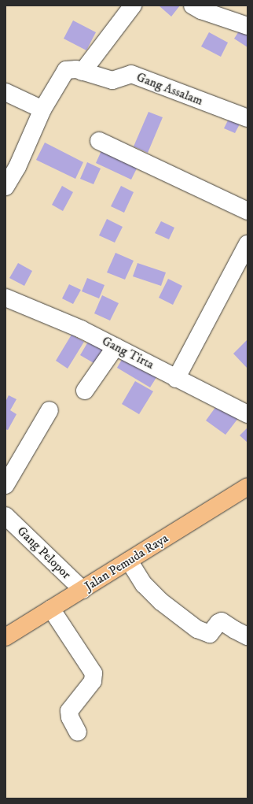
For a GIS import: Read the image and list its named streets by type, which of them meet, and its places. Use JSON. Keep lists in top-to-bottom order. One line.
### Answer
{"streets":{"main road":["Jalan Pemuda Raya"],"street":["Gang Assalam","Gang Tirta","Gang Pelopor"]},"crossings":[["Gang Pelopor","Jalan Pemuda Raya"]]}
